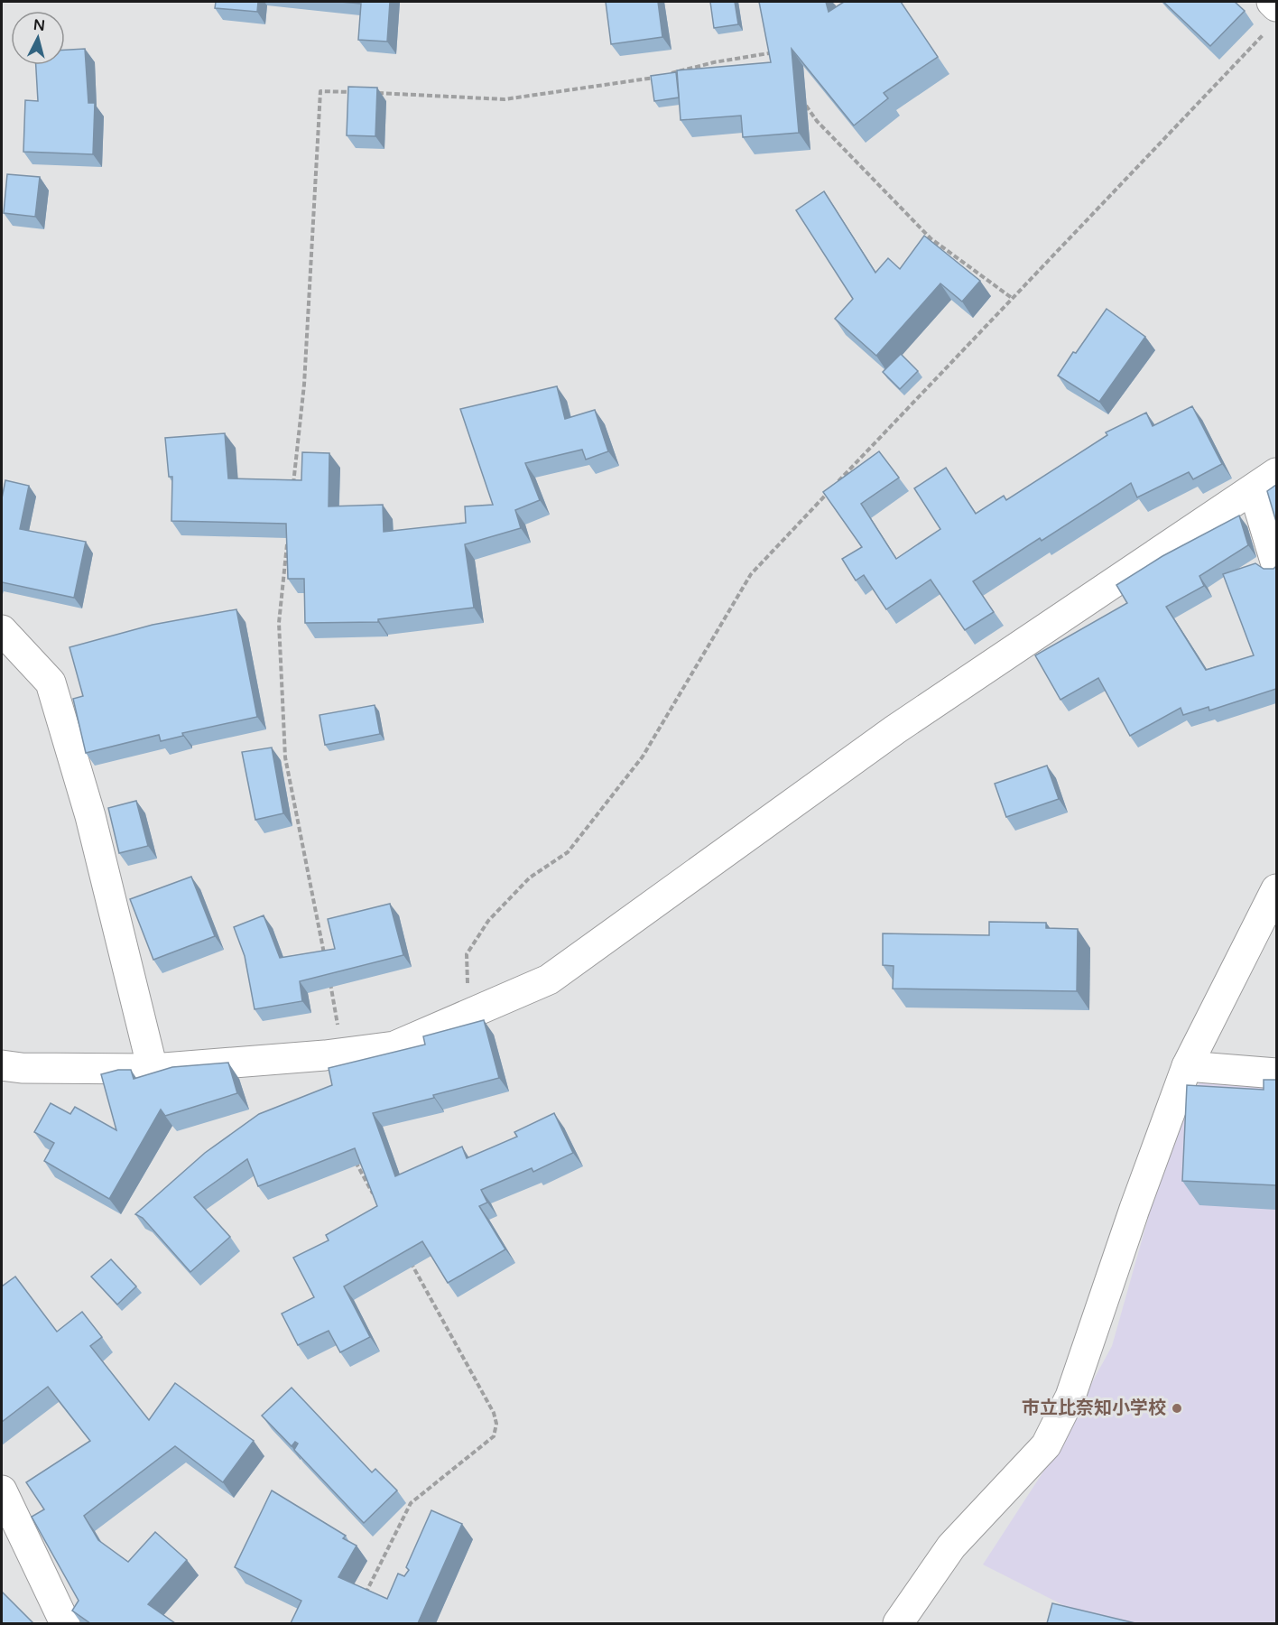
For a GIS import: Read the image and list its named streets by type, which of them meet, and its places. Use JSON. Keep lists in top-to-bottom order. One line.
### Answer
{"places":["市立比奈知小学校"],"north":"top"}
